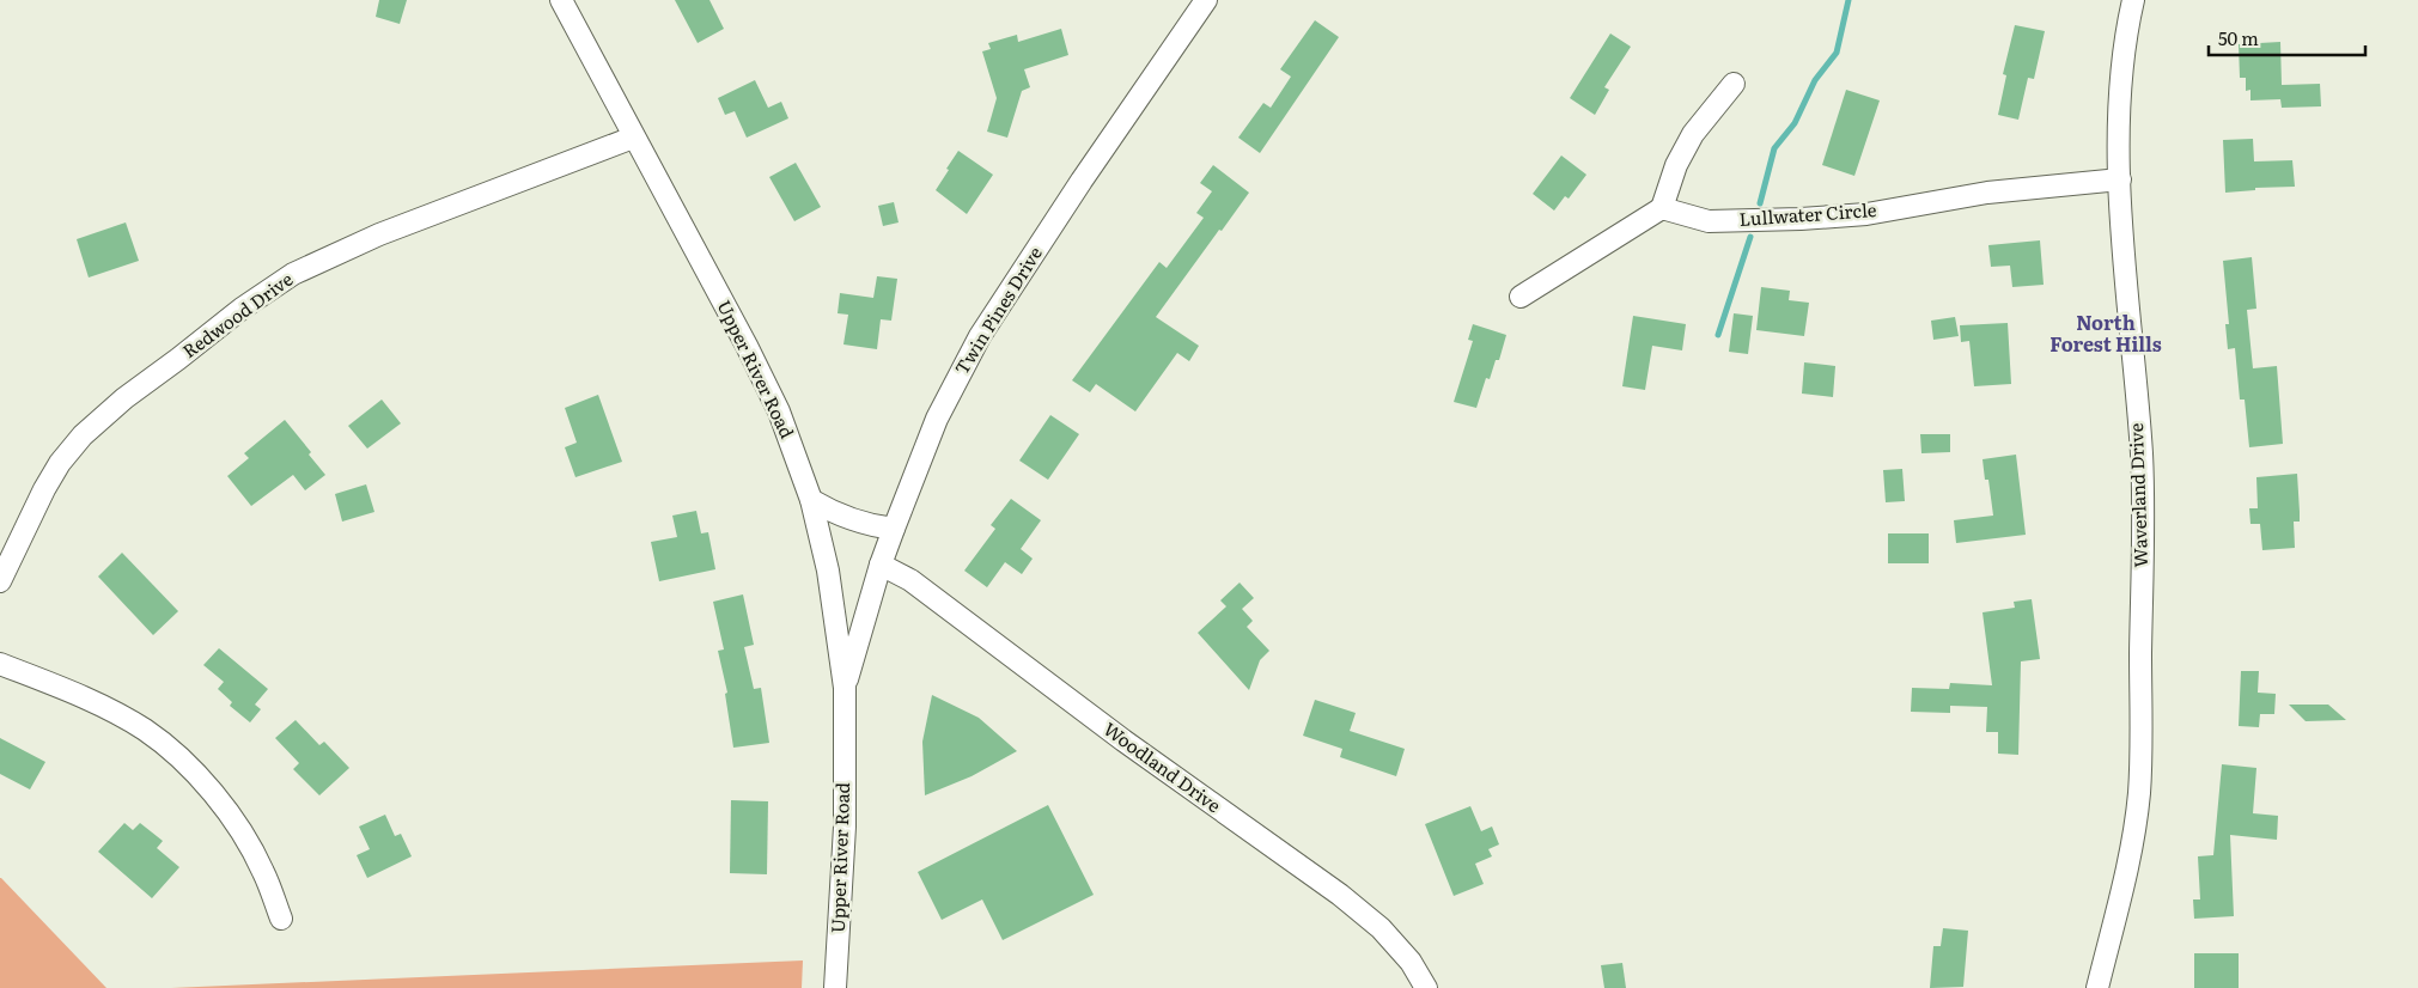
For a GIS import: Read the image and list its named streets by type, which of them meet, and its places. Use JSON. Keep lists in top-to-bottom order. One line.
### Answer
{"streets":{"street":["Lullwater Circle","Twin Pines Drive","Redwood Drive","Upper River Road","Waverland Drive","Woodland Drive"]},"crossings":[["Lullwater Circle","Waverland Drive"],["Twin Pines Drive","Upper River Road"],["Twin Pines Drive","Woodland Drive"],["Redwood Drive","Upper River Road"]],"districts":["North Forest Hills"],"scale_bar":"50 m"}
